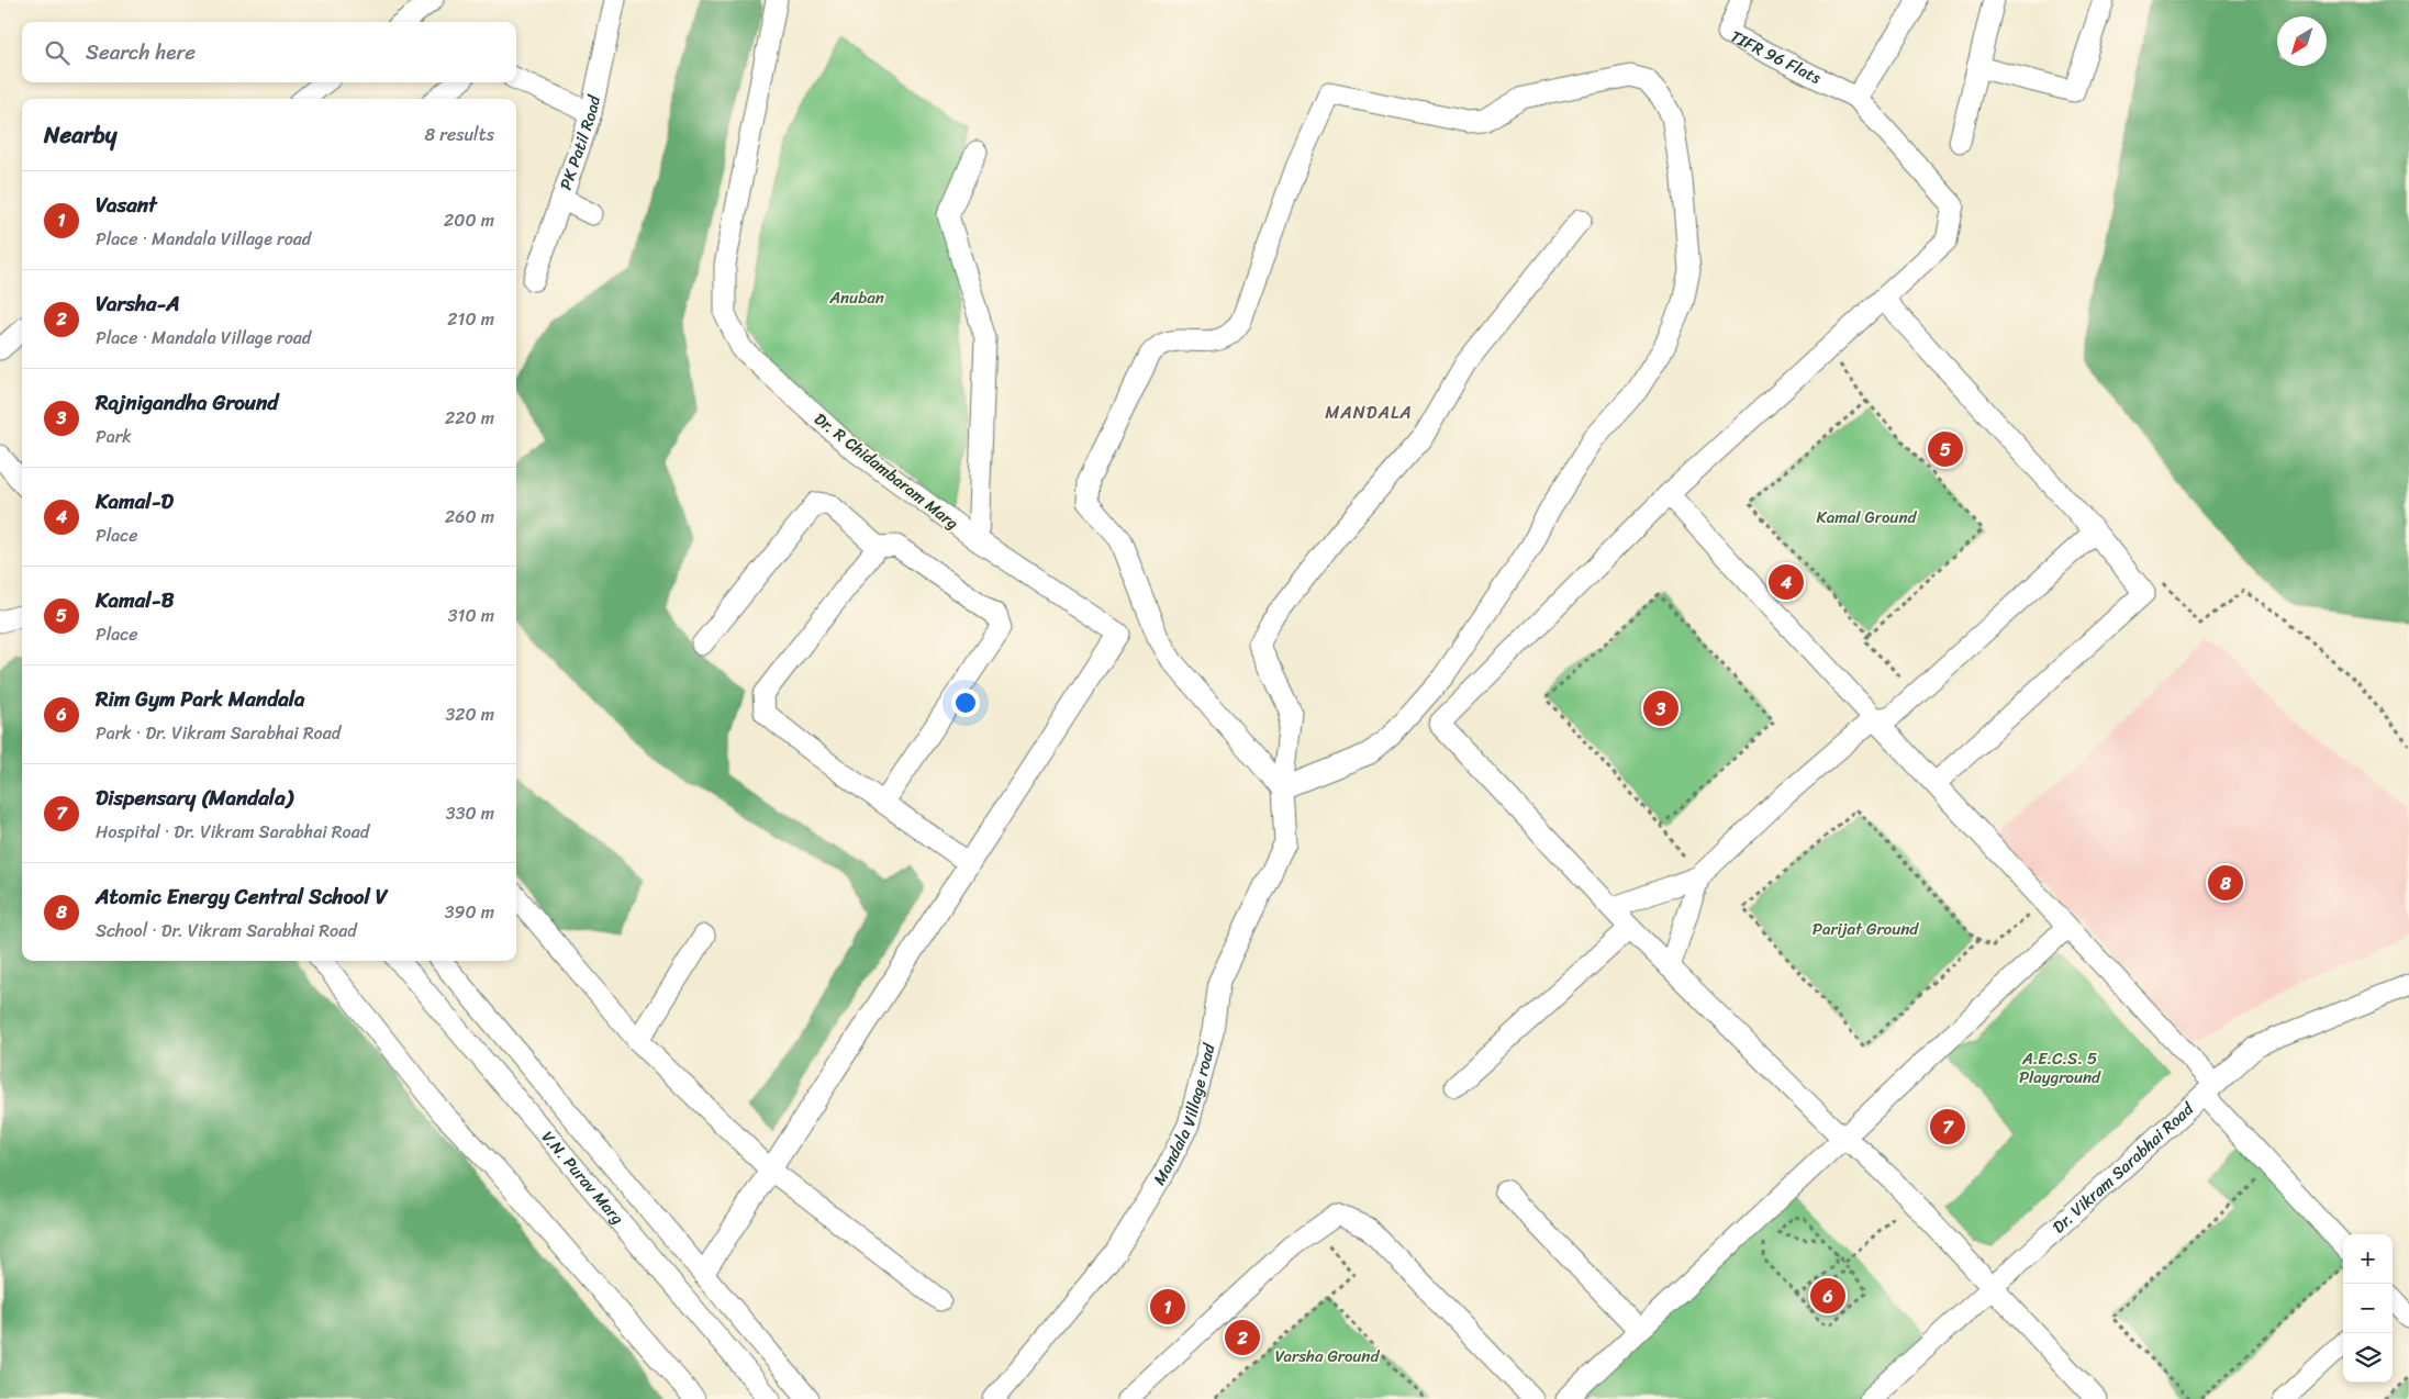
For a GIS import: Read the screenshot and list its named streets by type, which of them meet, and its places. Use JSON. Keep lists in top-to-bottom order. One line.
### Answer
{"streets":{"street":["TIFR 96 Flats","PK Patil Road","Dr. R Chidambaram Marg","Mandala Village road","Dr. Vikram Sarabhai Road","V.N. Purav Marg"]},"districts":["MANDALA"],"parks":["Anuban","Kamal Ground","Parijat Ground","A.E.C.S. 5 Playground","Varsha Ground"],"north":"bottom left","page":{"search":"Search here","heading":["Nearby","8 results"],"list":[{"mark":"1","name":"Vasant","note":"Place · Mandala Village road","value":"200 m"},{"mark":"2","name":"Varsha-A","note":"Place · Mandala Village road","value":"210 m"},{"mark":"3","name":"Rajnigandha Ground","note":"Park","value":"220 m"},{"mark":"4","name":"Kamal-D","note":"Place","value":"260 m"},{"mark":"5","name":"Kamal-B","note":"Place","value":"310 m"},{"mark":"6","name":"Rim Gym Park Mandala","note":"Park · Dr. Vikram Sarabhai Road","value":"320 m"},{"mark":"7","name":"Dispensary (Mandala)","note":"Hospital · Dr. Vikram Sarabhai Road","value":"330 m"},{"mark":"8","name":"Atomic Energy Central School V","note":"School · Dr. Vikram Sarabhai Road","value":"390 m"}],"pins":["5","4","3","8","7","6","1","2"],"map_buttons":["+","−"]}}
